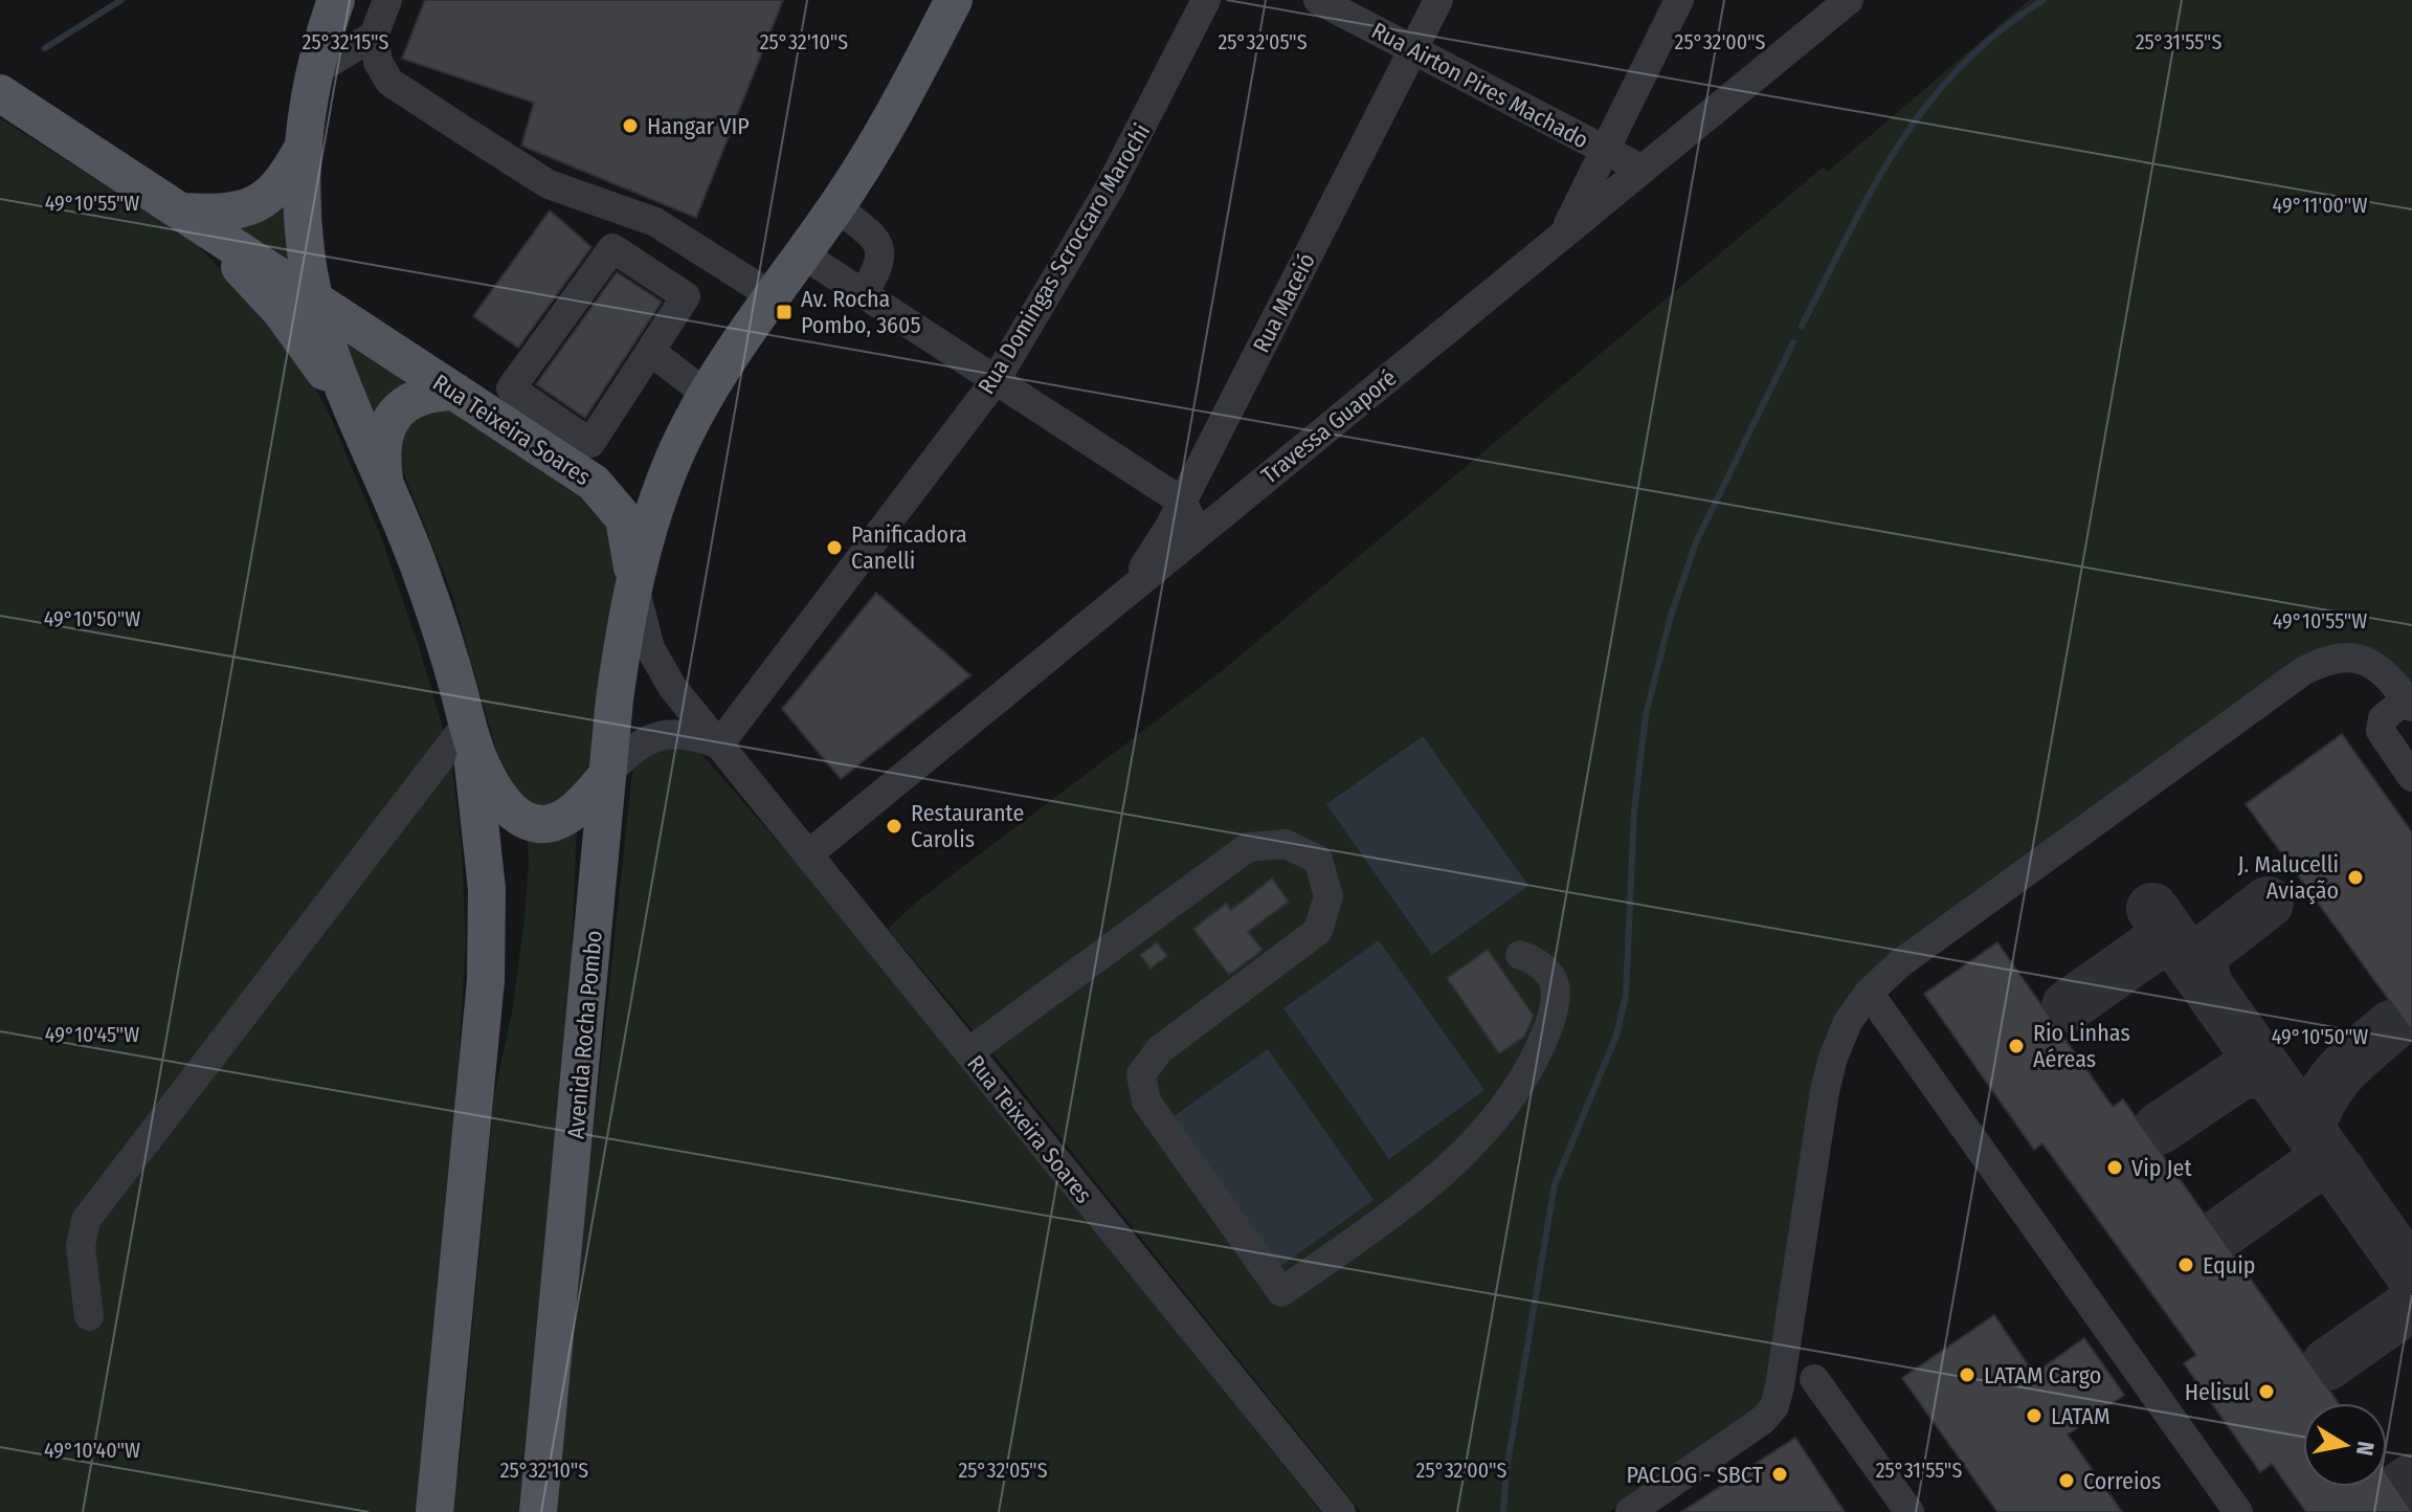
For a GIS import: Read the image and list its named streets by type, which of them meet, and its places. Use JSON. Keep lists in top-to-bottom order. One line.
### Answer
{"streets":{"main road":["Rua Teixeira Soares","Avenida Rocha Pombo"],"street":["Rua Airton Pires Machado","Rua Domingas Scroccaro Marochi","Rua Maceió","Travessa Guaporé"]},"crossings":[["Rua Airton Pires Machado","Rua Maceió"],["Rua Airton Pires Machado","Travessa Guaporé"],["Rua Domingas Scroccaro Marochi","Rua Teixeira Soares"],["Rua Maceió","Travessa Guaporé"],["Rua Maceió","Rua Teixeira Soares"],["Rua Teixeira Soares","Avenida Rocha Pombo"]],"places":{"other":["Hangar VIP","Panificadora Canelli","Restaurante Carolis","J. Malucelli Aviação","Rio Linhas Aéreas","Vip Jet","Equip","LATAM Cargo","Helisul","LATAM","PACLOG - SBCT","Correios"],"transit":["Av. Rocha Pombo, 3605"]},"north":"right","coordinates":["25°32'15\"S","25°32'10\"S","25°32'05\"S","25°32'00\"S","25°31'55\"S","49°10'55\"W","49°11'00\"W","49°10'50\"W","49°10'45\"W","49°10'40\"W"]}
